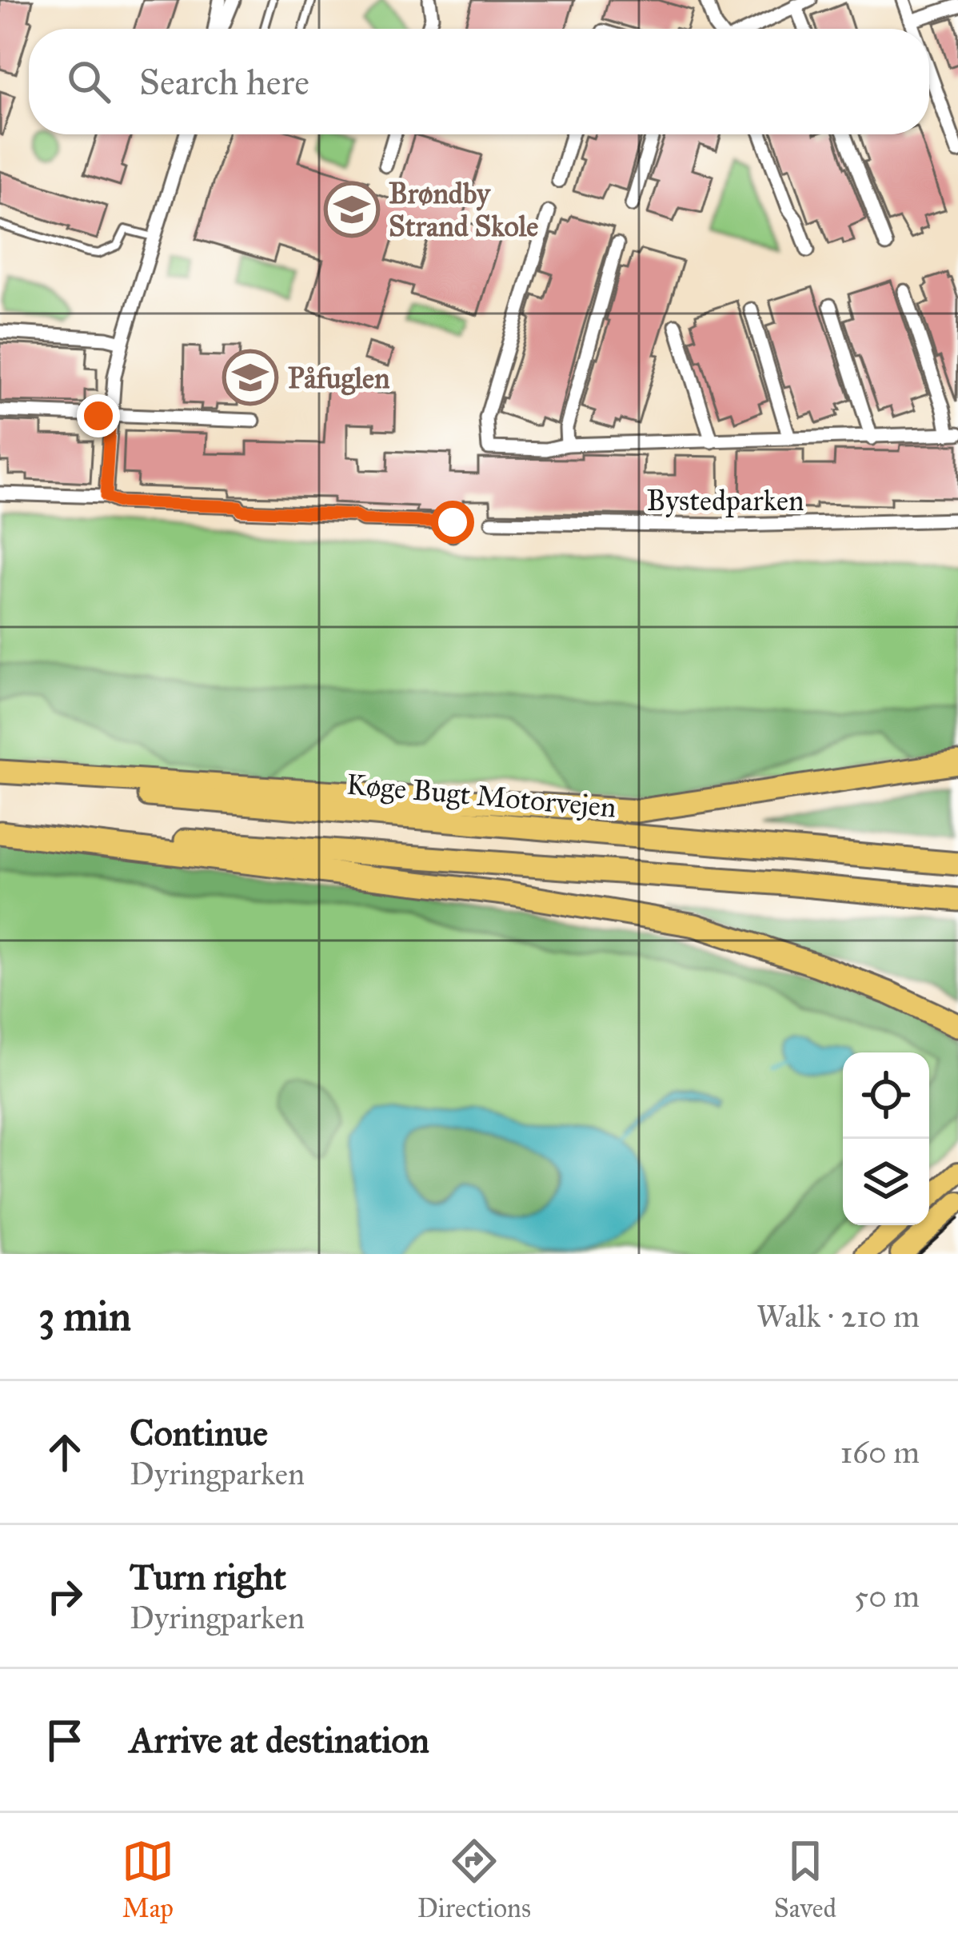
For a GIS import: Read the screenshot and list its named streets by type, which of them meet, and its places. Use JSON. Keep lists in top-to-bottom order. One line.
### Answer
{"streets":{"highway":["Køge Bugt Motorvejen"],"street":["Bystedparken"]},"places":{"school or university":["Brøndby Strand Skole","Påfuglen"]},"page":{"search":"Search here","heading":["3 min","Walk · 210 m"],"list":[["Continue","Dyringparken","160 m"],["Turn right","Dyringparken","50 m"],"Arrive at destination"],"nav":["Map","Directions","Saved"]}}
